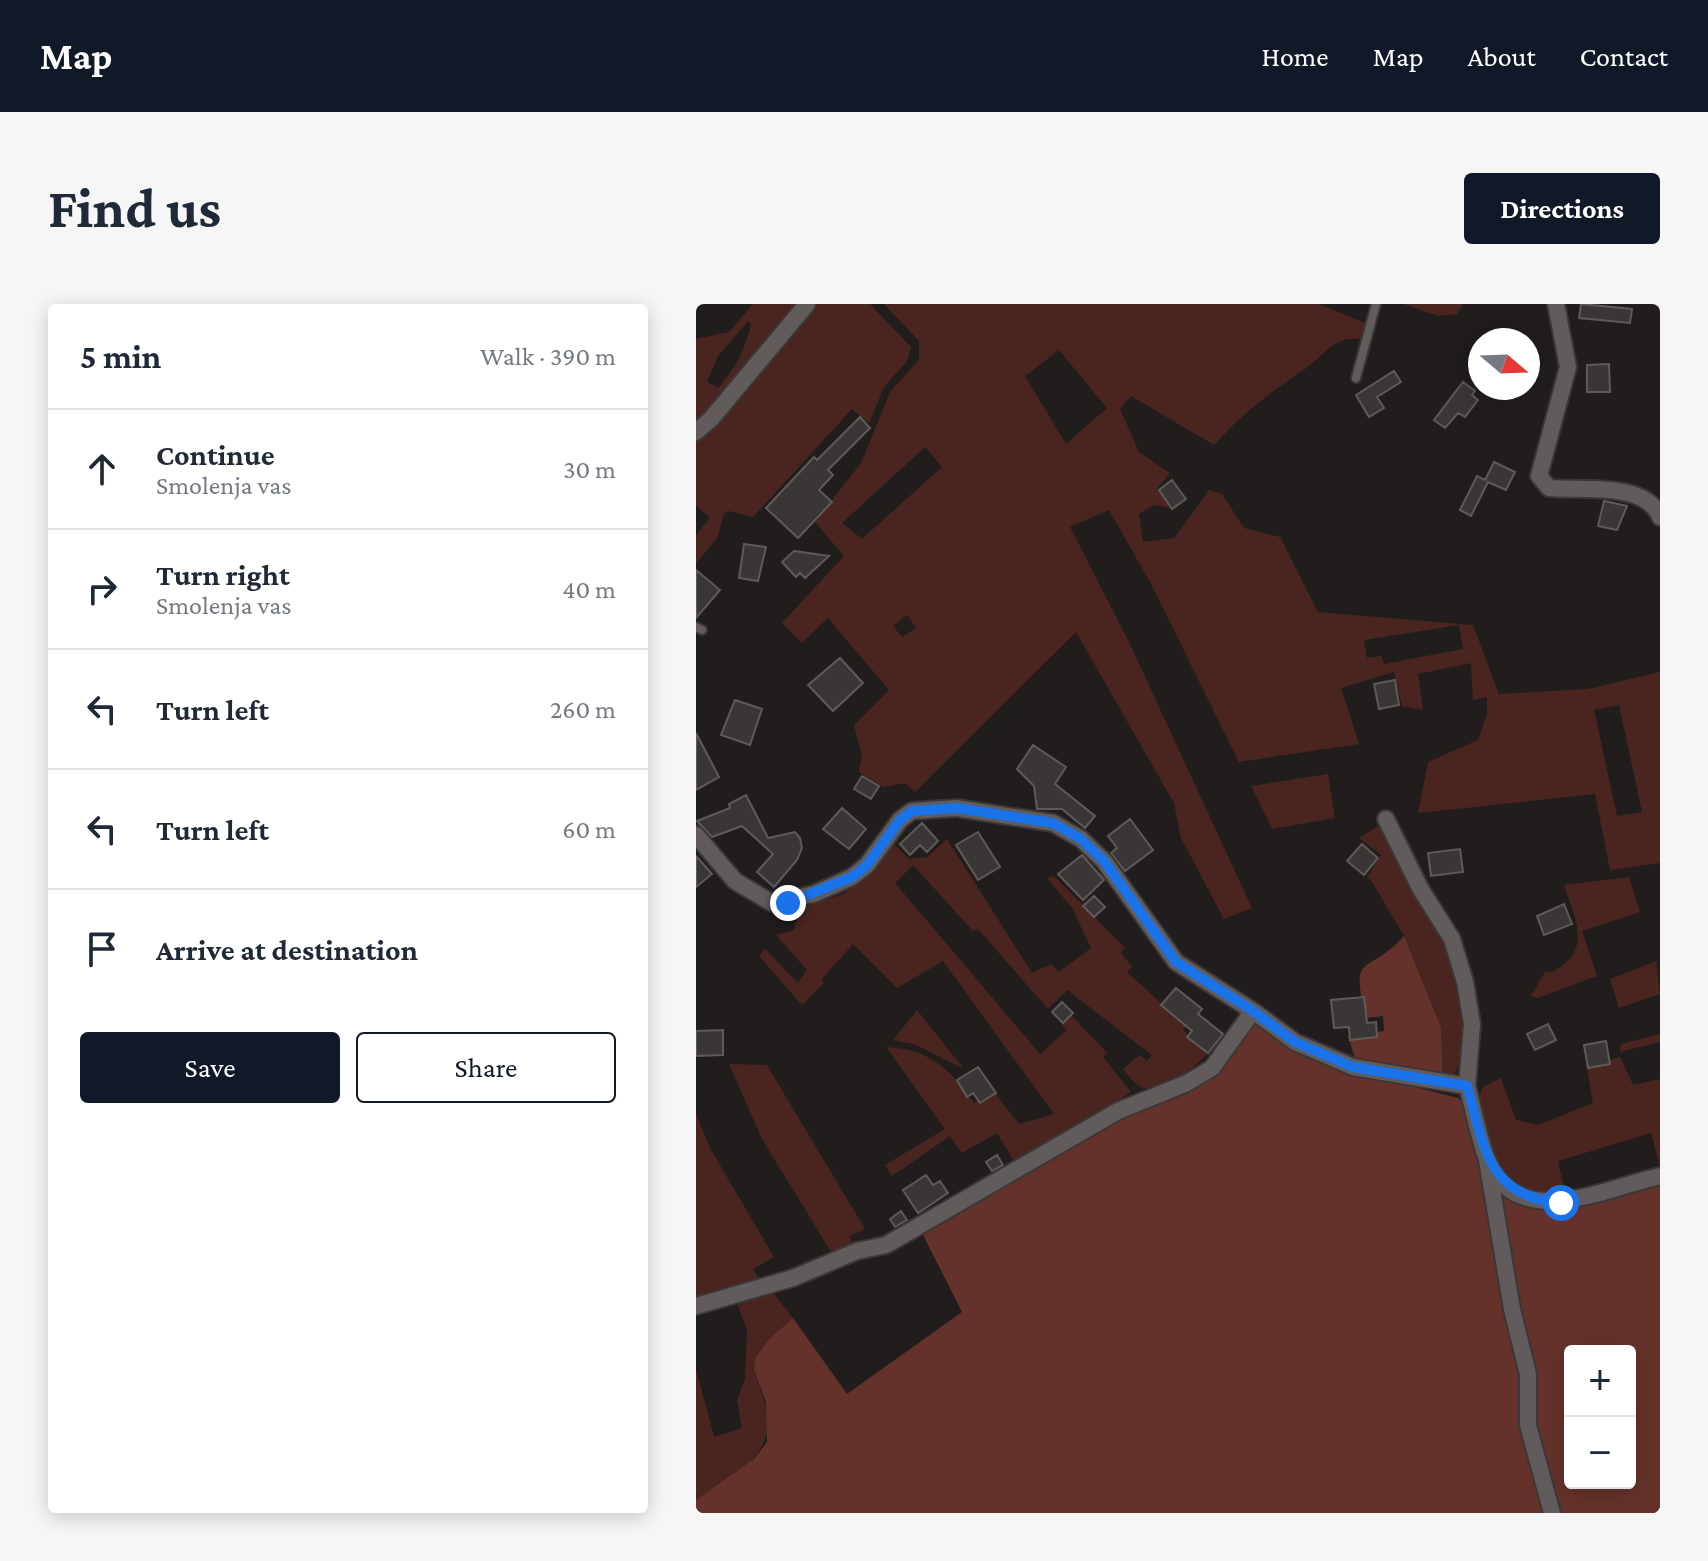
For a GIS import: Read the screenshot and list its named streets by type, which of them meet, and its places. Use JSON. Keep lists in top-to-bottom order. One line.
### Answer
{"north":"right","page":{"header":"Map","nav":["Home","Map","About","Contact"],"buttons":["Directions",["Save","Share"]],"title":"Find us","heading":["5 min","Walk · 390 m"],"list":[["Continue","Smolenja vas","30 m"],["Turn right","Smolenja vas","40 m"],["Turn left","260 m"],["Turn left","60 m"],"Arrive at destination"],"map_buttons":["+","−"]}}
